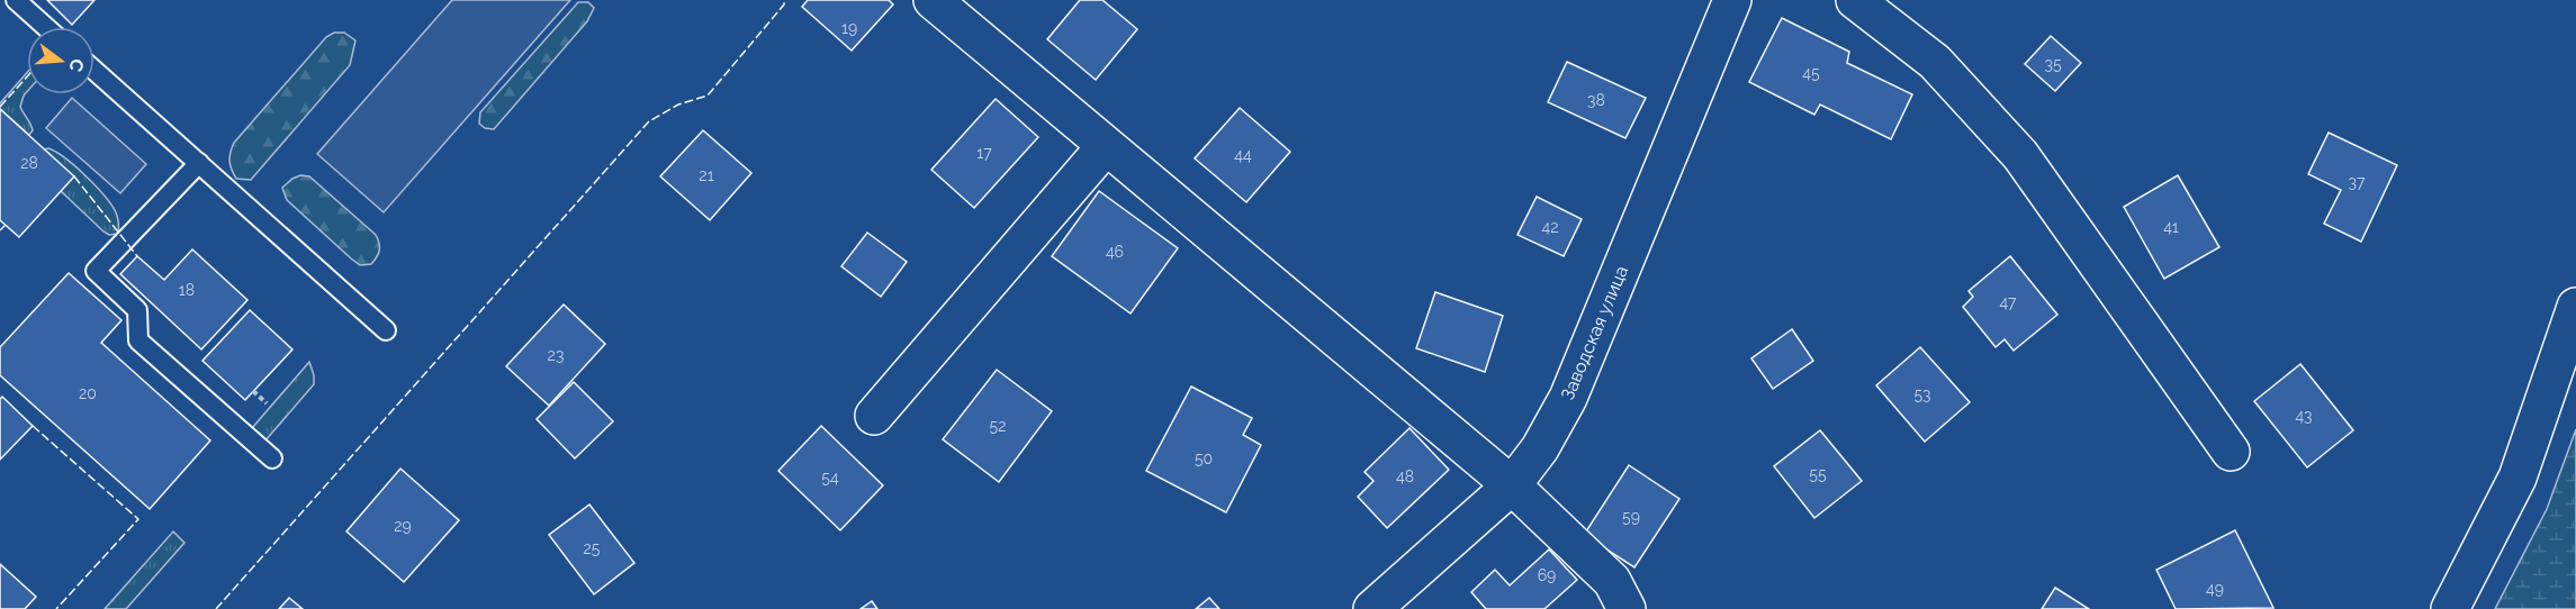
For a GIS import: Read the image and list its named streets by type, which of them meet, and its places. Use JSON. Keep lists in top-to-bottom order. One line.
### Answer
{"streets":{"street":["Заводская улица"]},"house_numbers":["19","35","45","38","17","44","28","21","37","42","41","46","18","47","23","20","53","43","52","50","55","48","54","59","29","25","69","49"],"north":"right"}
